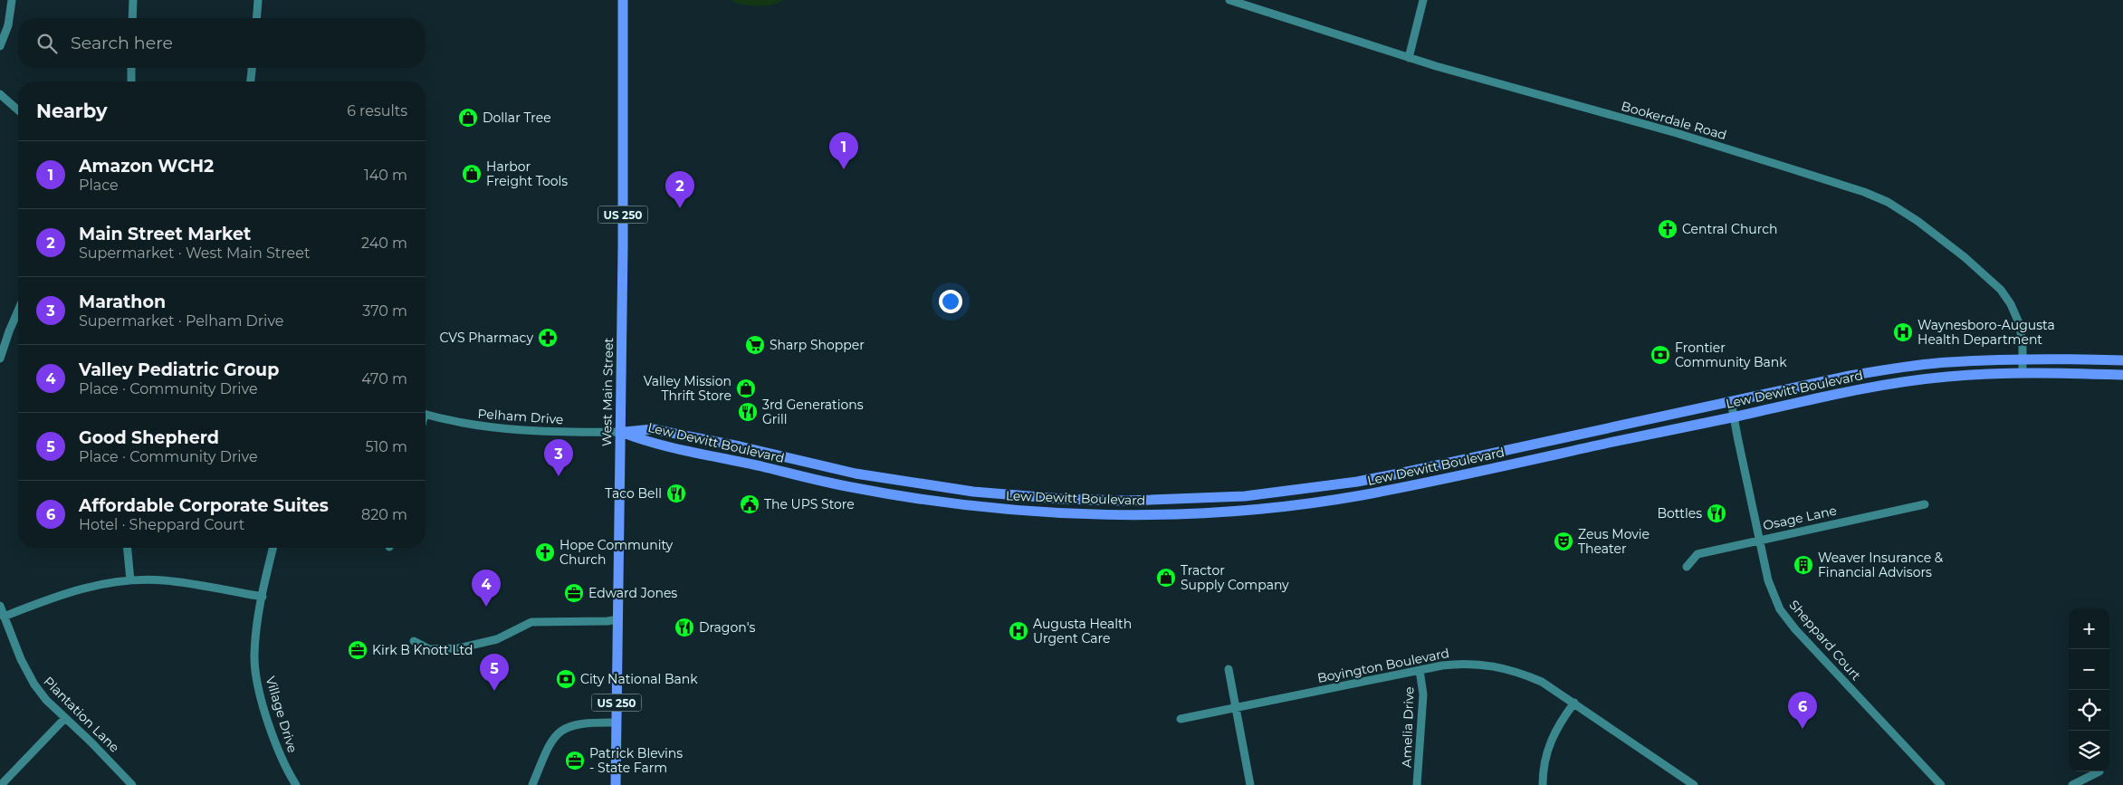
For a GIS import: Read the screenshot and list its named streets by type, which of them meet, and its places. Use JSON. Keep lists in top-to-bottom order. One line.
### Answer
{"streets":{"main road":["US 250","Lew Dewitt Boulevard","West Main Street"],"street":["Bookerdale Road","Pelham Drive","Osage Lane","Sheppard Court","Boyington Boulevard","Plantation Lane","Village Drive","Amelia Drive"]},"crossings":[["Bookerdale Road","Lew Dewitt Boulevard"],["Lew Dewitt Boulevard","West Main Street"],["Lew Dewitt Boulevard","Pelham Drive"],["Lew Dewitt Boulevard","Sheppard Court"],["West Main Street","Pelham Drive"],["Osage Lane","Sheppard Court"],["Boyington Boulevard","Amelia Drive"]],"places":{"shop":["Dollar Tree","Harbor Freight Tools","Valley Mission Thrift Store","Tractor Supply Company"],"church":["Central Church","Hope Community Church"],"hospital":["Waynesboro-Augusta Health Department","Augusta Health Urgent Care"],"pharmacy":["CVS Pharmacy"],"supermarket":["Sharp Shopper"],"bank":["Frontier Community Bank","City National Bank"],"restaurant":["3rd Generations Grill","Taco Bell","Bottles","Dragon's"],"public building":["The UPS Store"],"theatre":["Zeus Movie Theater"],"building":["Weaver Insurance & Financial Advisors"],"office":["Edward Jones","Kirk B Knott Ltd","Patrick Blevins - State Farm"]},"page":{"search":"Search here","heading":["Nearby","6 results"],"pins":["1","2","3","4","5","6"],"list":[{"mark":"1","name":"Amazon WCH2","note":"Place","value":"140 m"},{"mark":"2","name":"Main Street Market","note":"Supermarket · West Main Street","value":"240 m"},{"mark":"3","name":"Marathon","note":"Supermarket · Pelham Drive","value":"370 m"},{"mark":"4","name":"Valley Pediatric Group","note":"Place · Community Drive","value":"470 m"},{"mark":"5","name":"Good Shepherd","note":"Place · Community Drive","value":"510 m"},{"mark":"6","name":"Affordable Corporate Suites","note":"Hotel · Sheppard Court","value":"820 m"}],"map_buttons":["+","−"]}}
